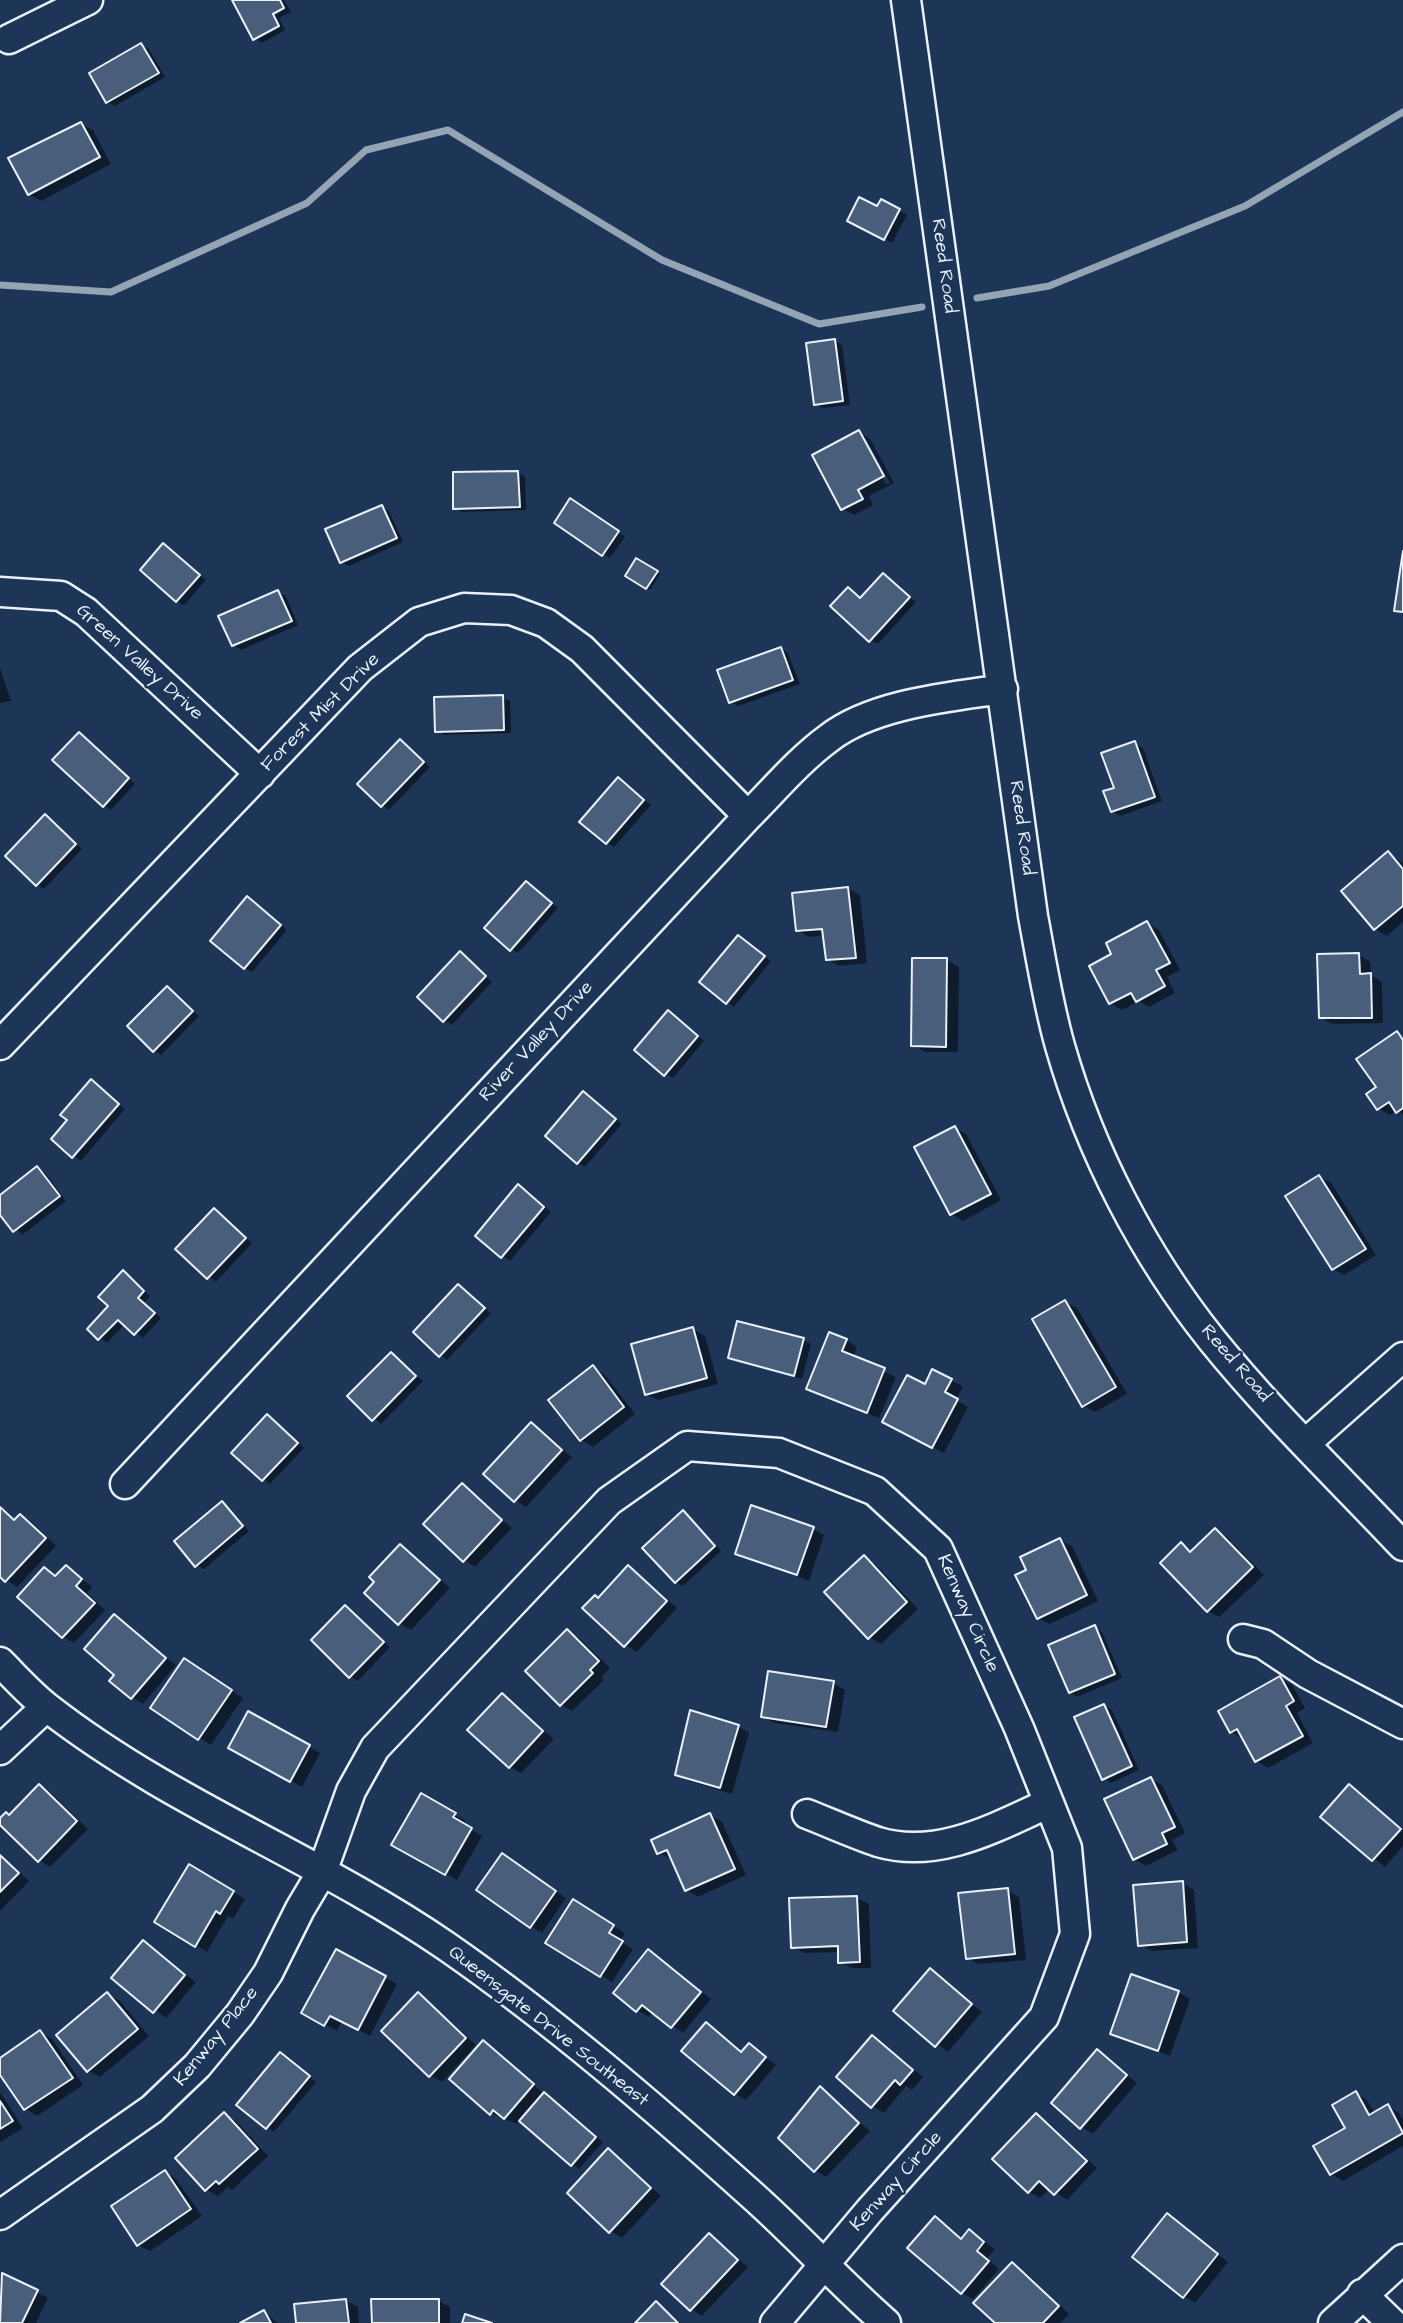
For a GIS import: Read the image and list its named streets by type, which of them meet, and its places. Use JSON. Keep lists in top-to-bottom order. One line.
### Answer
{"streets":{"street":["Reed Road","Green Valley Drive","Forest Mist Drive","River Valley Drive","Kenway Circle","Queensgate Drive Southeast","Kenway Place"]},"crossings":[["Reed Road","River Valley Drive"],["Green Valley Drive","Forest Mist Drive"],["Forest Mist Drive","River Valley Drive"],["Kenway Circle","Queensgate Drive Southeast"],["Kenway Circle","Kenway Place"],["Queensgate Drive Southeast","Kenway Place"]]}
